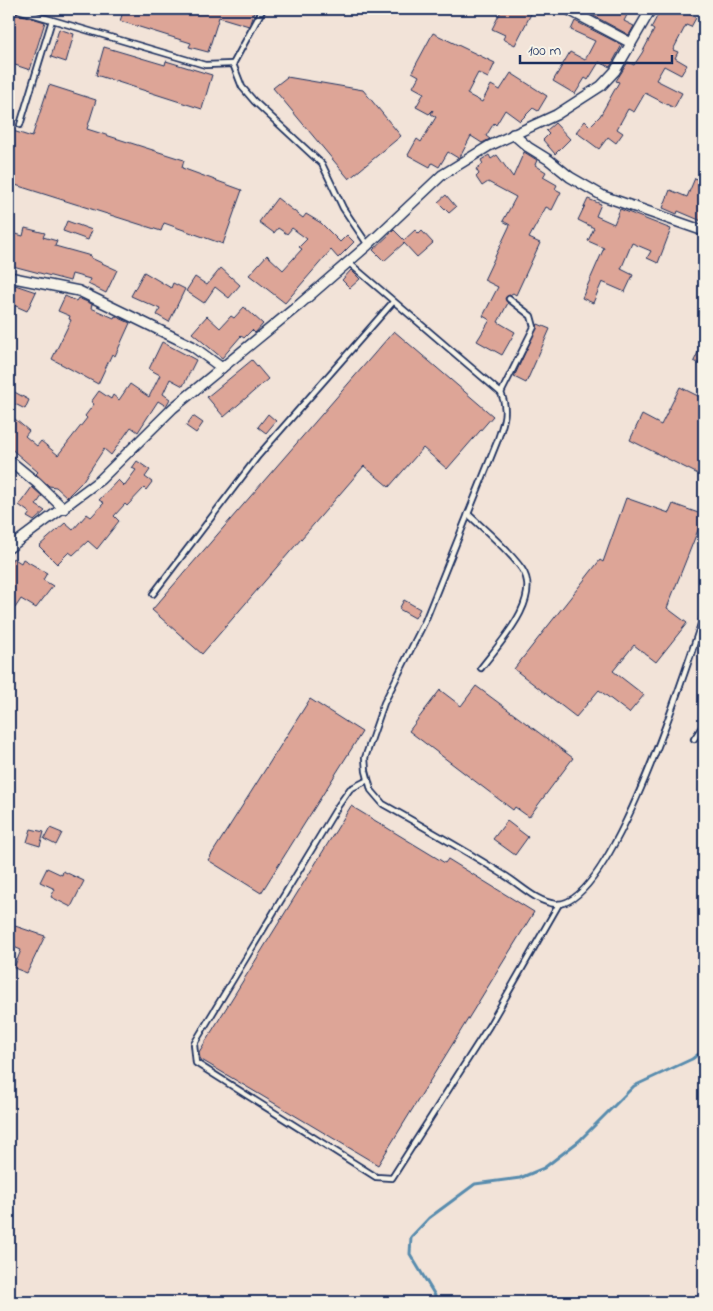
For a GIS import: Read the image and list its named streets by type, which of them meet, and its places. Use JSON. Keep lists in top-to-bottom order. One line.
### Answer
{"scale_bar":"100 m"}
